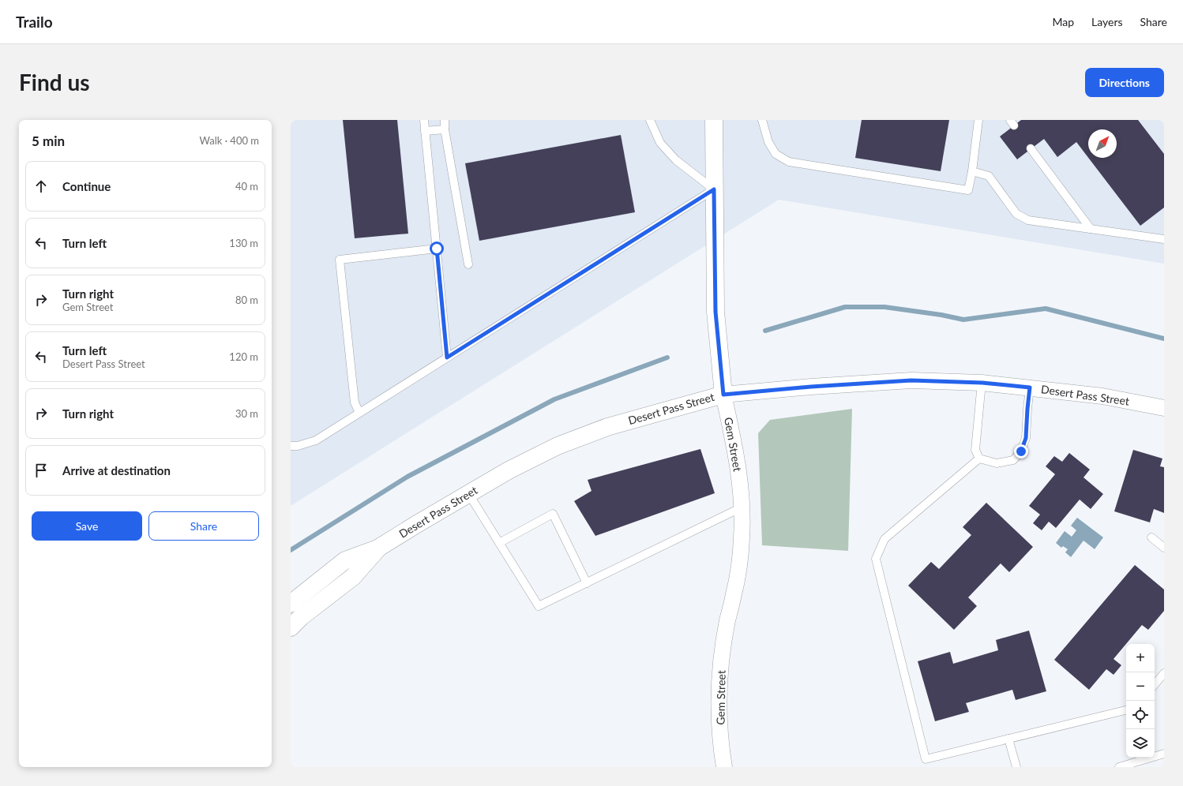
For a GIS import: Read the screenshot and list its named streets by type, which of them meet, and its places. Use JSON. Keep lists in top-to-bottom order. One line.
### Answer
{"streets":{"street":["Desert Pass Street","Gem Street"]},"crossings":[["Desert Pass Street","Gem Street"]],"north":"top right","page":{"header":"Trailo","nav":["Map","Layers","Share"],"buttons":["Directions",["Save","Share"]],"title":"Find us","heading":["5 min","Walk · 400 m"],"list":[["Continue","40 m"],["Turn left","130 m"],["Turn right","Gem Street","80 m"],["Turn left","Desert Pass Street","120 m"],["Turn right","30 m"],"Arrive at destination"],"map_buttons":["+","−"]}}
